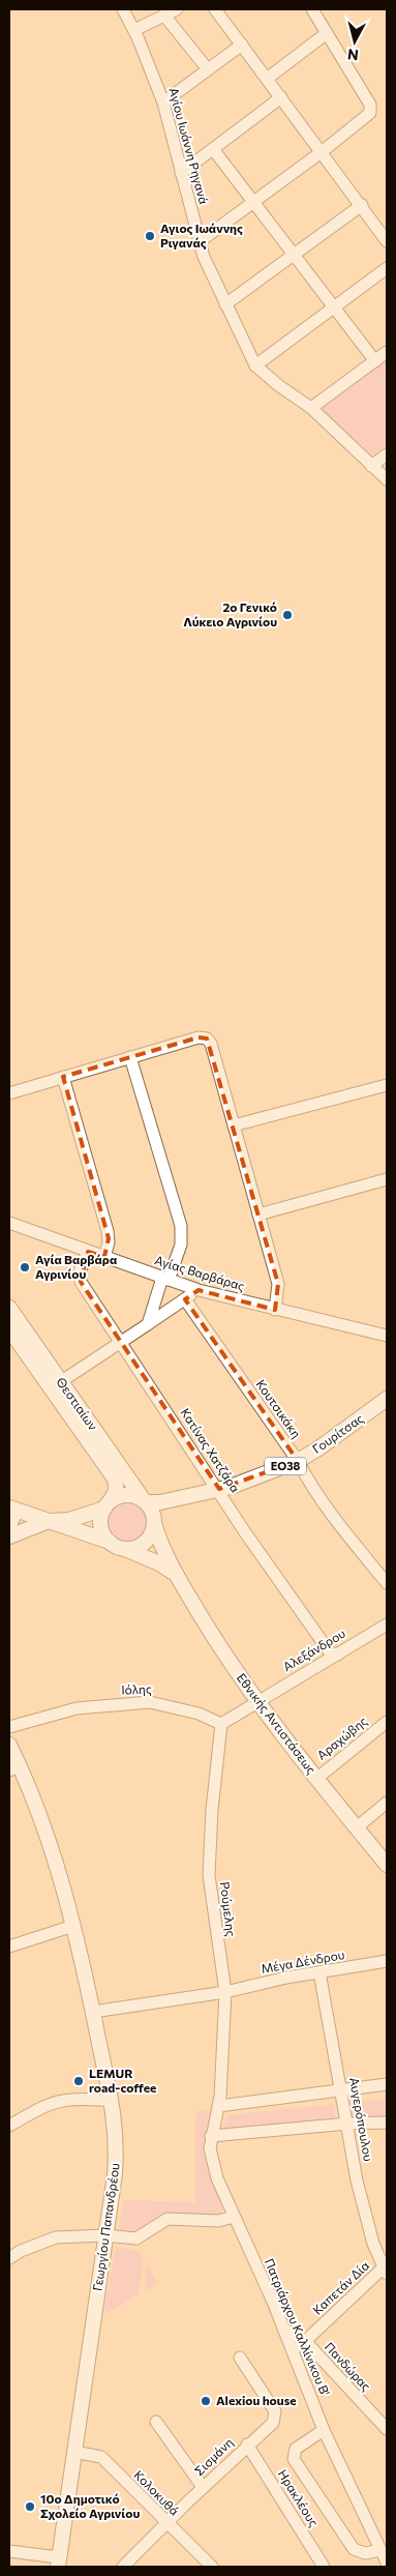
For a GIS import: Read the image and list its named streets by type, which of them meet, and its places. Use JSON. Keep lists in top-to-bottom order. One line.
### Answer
{"streets":{"main road":["Θεστιαίων","Γουρίτσας","ΕΟ38","Εθνικής Αντιστάσεως","Γεωργίου Παπανδρέου"],"street":["Αγίου Ιωάννη Ρηγανά","Αγίας Βαρβάρας","Κουτσικάκη","Κατίνας Χατζάρα","Αλεξάνδρου","Ιόλης","Αραχώβης","Ρούμελης","Μέγα Δένδρου","Αυγερόπουλου","Καπετάν Δία","Πατριάρχου Καλλίνικου B'","Πανδώρας","Σισμάνη","Κολοκυθά","Ηρακλέους"]},"crossings":[["Αγίας Βαρβάρας","Κατίνας Χατζάρα"],["Θεστιαίων","Γουρίτσας"],["Θεστιαίων","ΕΟ38"],["Θεστιαίων","Εθνικής Αντιστάσεως"],["Κουτσικάκη","Γουρίτσας"],["Γουρίτσας","Κατίνας Χατζάρα"],["Γουρίτσας","ΕΟ38"],["Γουρίτσας","Εθνικής Αντιστάσεως"],["Κατίνας Χατζάρα","Αλεξάνδρου"],["ΕΟ38","Εθνικής Αντιστάσεως"],["Αλεξάνδρου","Εθνικής Αντιστάσεως"],["Ιόλης","Ρούμελης"],["Εθνικής Αντιστάσεως","Αραχώβης"],["Ρούμελης","Μέγα Δένδρου"],["Ρούμελης","Πατριάρχου Καλλίνικου B'"],["Μέγα Δένδρου","Αυγερόπουλου"],["Μέγα Δένδρου","Γεωργίου Παπανδρέου"],["Αυγερόπουλου","Καπετάν Δία"],["Γεωργίου Παπανδρέου","Κολοκυθά"],["Καπετάν Δία","Πατριάρχου Καλλίνικου B'"],["Καπετάν Δία","Πανδώρας"],["Πατριάρχου Καλλίνικου B'","Πανδώρας"],["Σισμάνη","Κολοκυθά"],["Σισμάνη","Ηρακλέους"]],"places":["Αγιος Ιωάννης Ριγανάς","2ο Γενικό Λύκειο Αγρινίου","Αγία Βαρβάρα Αγρινίου","LEMUR road-coffee","Alexiou house","10ο Δημοτικό Σχολείο Αγρινίου"],"north":"bottom"}
